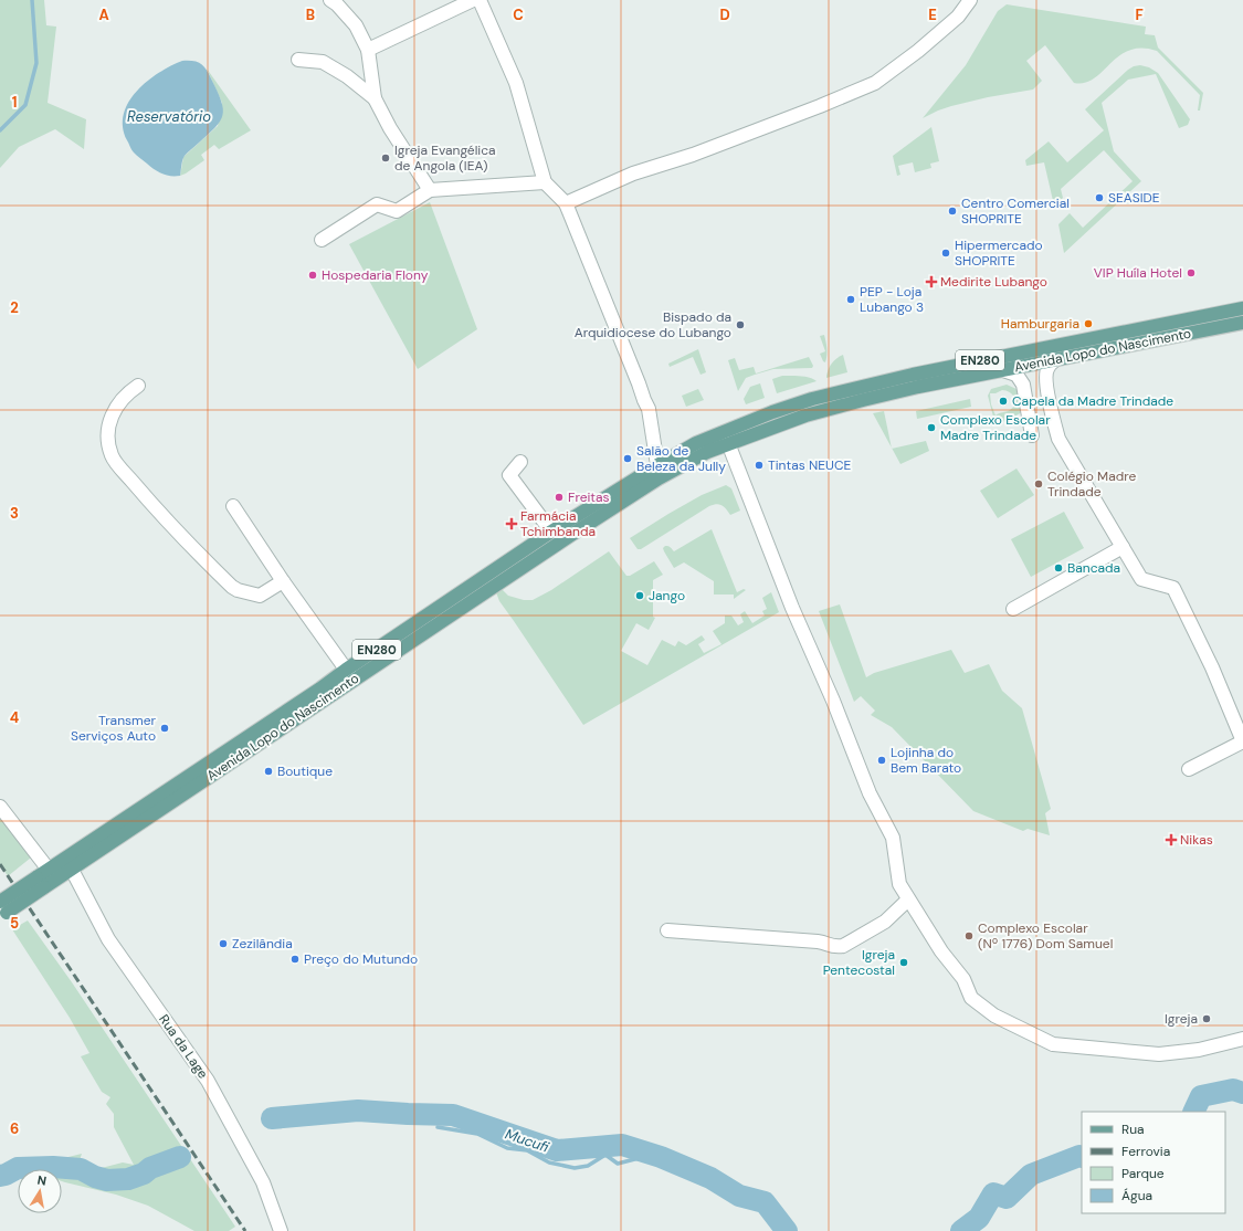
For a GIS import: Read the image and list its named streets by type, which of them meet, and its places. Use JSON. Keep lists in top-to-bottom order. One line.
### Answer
{"streets":{"main road":["Avenida Lopo do Nascimento","EN280"],"street":["Rua da Lage"]},"crossings":[["Avenida Lopo do Nascimento","Rua da Lage"]],"water":["Reservatório","Mucufi"],"places":{"other":["Igreja Evangélica de Angola (IEA)","SEASIDE","Centro Comercial SHOPRITE","Hipermercado SHOPRITE","VIP Huíla Hotel","Hospedaria Flony","PEP - Loja Lubango 3","Hamburgaria","Bispado da Arquidiocese do Lubango","Capela da Madre Trindade","Complexo Escolar Madre Trindade","Salão de Beleza da Jully","Tintas NEUCE","Colégio Madre Trindade","Freitas","Bancada","Jango","Transmer Serviços Auto","Lojinha do Bem Barato","Boutique","Complexo Escolar (Nº 1776) Dom Samuel","Zezilândia","Preço do Mutundo","Igreja Pentecostal","Igreja"],"health":["Medirite Lubango","Farmácia Tchimbanda","Nikas"]},"legend":["Rua","Ferrovia","Parque","Água"],"north":"top","grid":{"columns":["A","B","C","D","E","F"],"rows":["1","2","3","4","5","6"]}}
